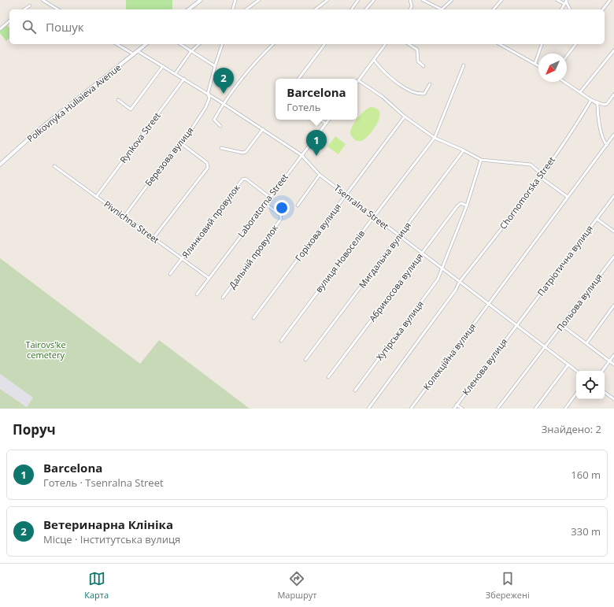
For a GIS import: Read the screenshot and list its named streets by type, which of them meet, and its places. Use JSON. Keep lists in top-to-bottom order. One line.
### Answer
{"streets":{"main road":["Polkovnyka Huliaieva Avenue"],"street":["Rynkova Street","Березова вулиця","Chornomorska Street","Laboratorna Street","Tsenralna Street","Ялинковий провулок","Pivnichna Street","Горіхова вулиця","Мигдальна вулиця","Дальній провулок","Патріотична вулиця","вулиця Новоселів","Абрикосова вулиця","Польова вулиця","Хутірська вулиця","Колекційна вулиця","Кленова вулиця"]},"crossings":[["Polkovnyka Huliaieva Avenue","Tsenralna Street"],["Rynkova Street","Tsenralna Street"],["Rynkova Street","Pivnichna Street"],["Березова вулиця","Tsenralna Street"],["Березова вулиця","Pivnichna Street"],["Chornomorska Street","Tsenralna Street"],["Laboratorna Street","Tsenralna Street"],["Laboratorna Street","Ялинковий провулок"],["Laboratorna Street","Pivnichna Street"],["Laboratorna Street","Дальній провулок"],["Tsenralna Street","Горіхова вулиця"],["Tsenralna Street","Мигдальна вулиця"],["Tsenralna Street","Патріотична вулиця"],["Tsenralna Street","вулиця Новоселів"],["Tsenralna Street","Абрикосова вулиця"],["Tsenralna Street","Польова вулиця"],["Tsenralna Street","Хутірська вулиця"],["Tsenralna Street","Колекційна вулиця"],["Tsenralna Street","Кленова вулиця"],["Ялинковий провулок","Pivnichna Street"],["Патріотична вулиця","Кленова вулиця"]],"parks":["Tairovs'ke cemetery"],"north":"bottom left","page":{"search":"Пошук","pins":["2","1"],"popup":["Barcelona","Готель"],"heading":["Поруч","Знайдено: 2"],"list":[{"mark":"1","name":"Barcelona","note":"Готель · Tsenralna Street","value":"160 m"},{"mark":"2","name":"Ветеринарна Клініка","note":"Місце · Інститутська вулиця","value":"330 m"}],"nav":["Карта","Маршрут","Збережені"]}}
